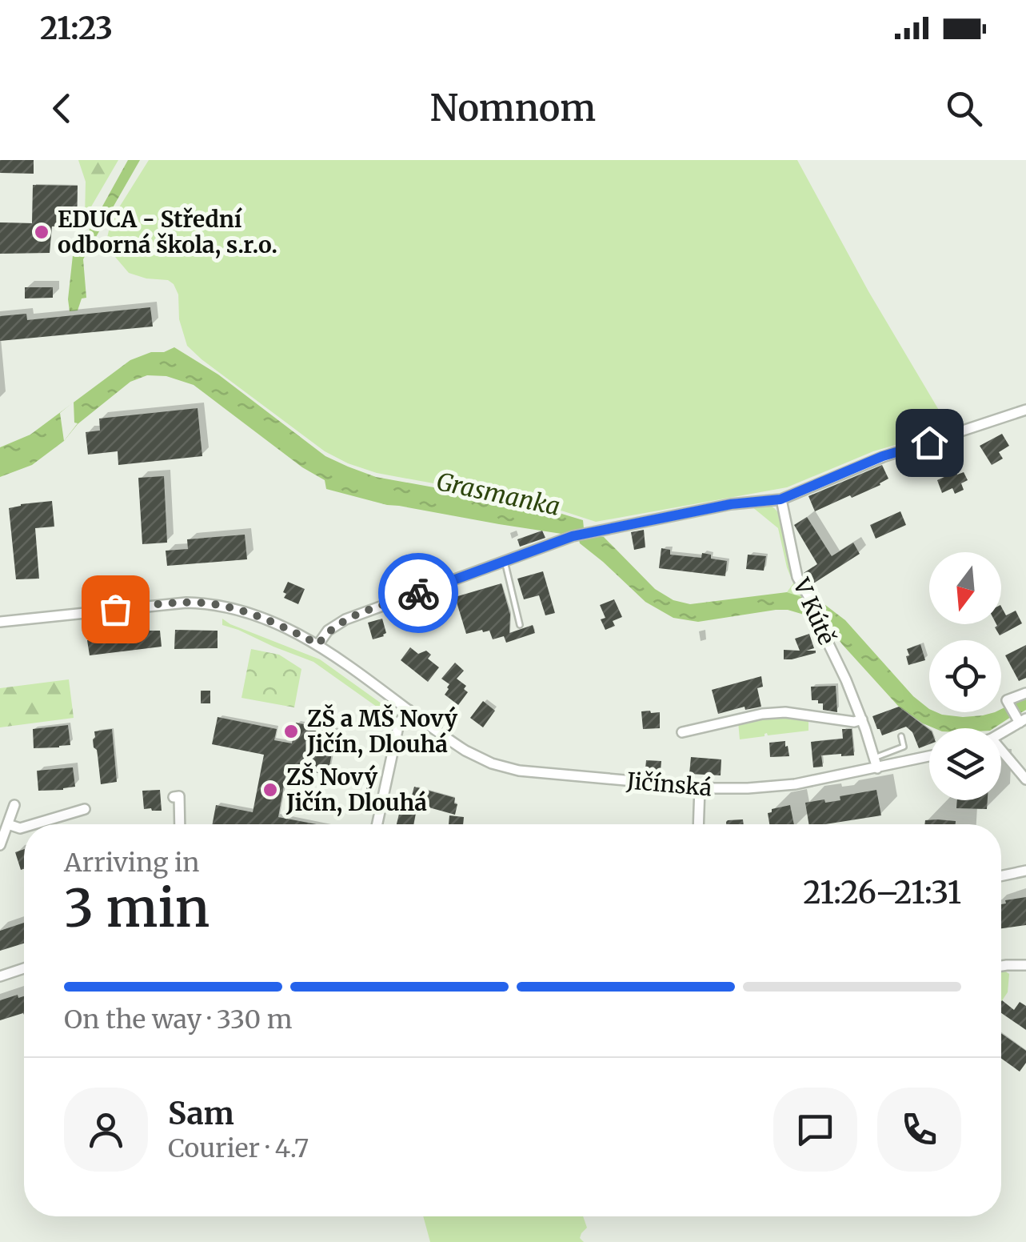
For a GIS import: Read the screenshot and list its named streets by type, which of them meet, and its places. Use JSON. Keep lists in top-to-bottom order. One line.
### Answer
{"streets":{"street":["V Kútě","Jičínská"]},"crossings":[["V Kútě","Jičínská"]],"water":["Grasmanka"],"places":["EDUCA - Střední odborná škola, s.r.o.","ZŠ a MŠ Nový Jičín, Dlouhá","ZŠ Nový Jičín, Dlouhá"],"north":"bottom","page":{"status":"21:23","header":"Nomnom","heading":["3 min","Arriving in","21:26–21:31"],"panel":["Sam","Courier · 4.7"],"bar":"On the way · 330 m"}}
